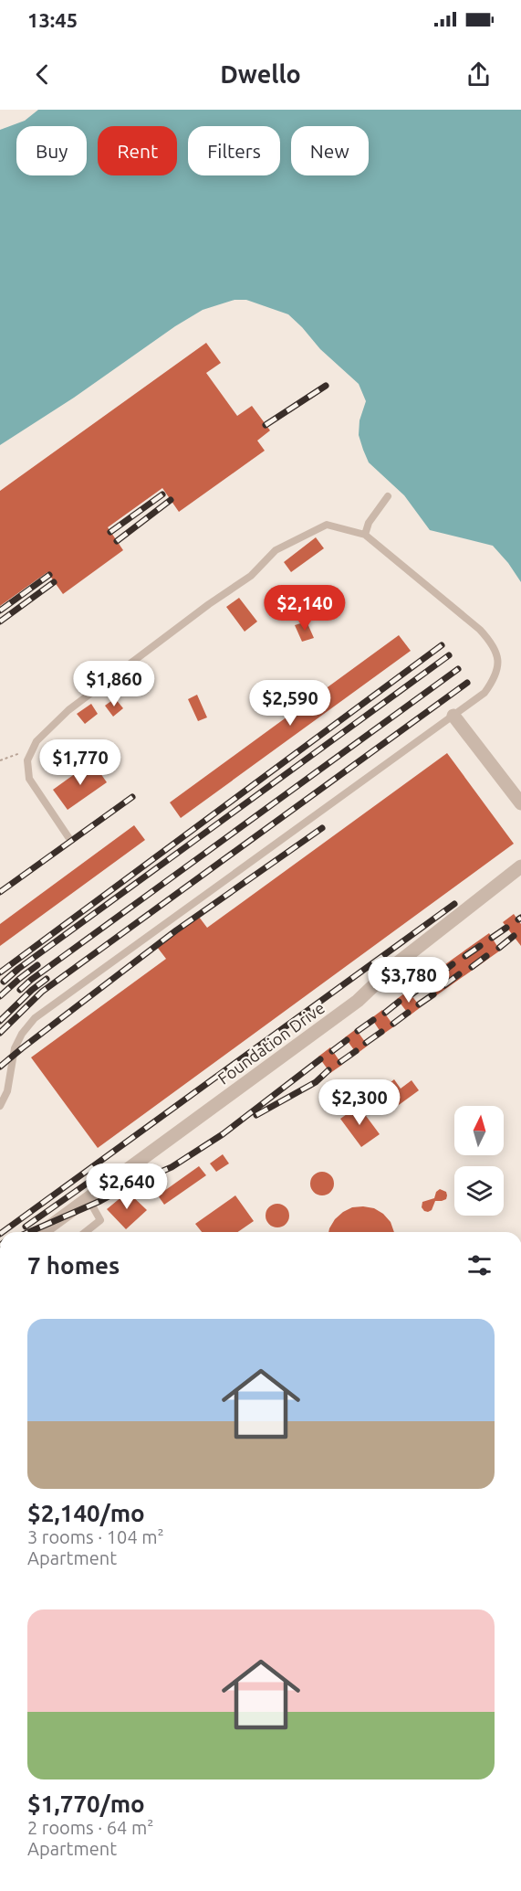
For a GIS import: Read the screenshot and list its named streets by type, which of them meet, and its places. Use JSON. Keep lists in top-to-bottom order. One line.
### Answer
{"streets":{"street":["Foundation Drive"]},"north":"top","page":{"status":"13:45","header":"Dwello","chip":["Buy","Rent","Filters","New"],"price":["$2,140","$1,860","$2,590","$1,770","$3,780","$2,300","$2,640"],"heading":"7 homes","list":[{"name":"$2,140/mo","note":"3 rooms · 104 m² · Apartment"},{"name":"$1,770/mo","note":"2 rooms · 64 m² · Apartment"}]}}
